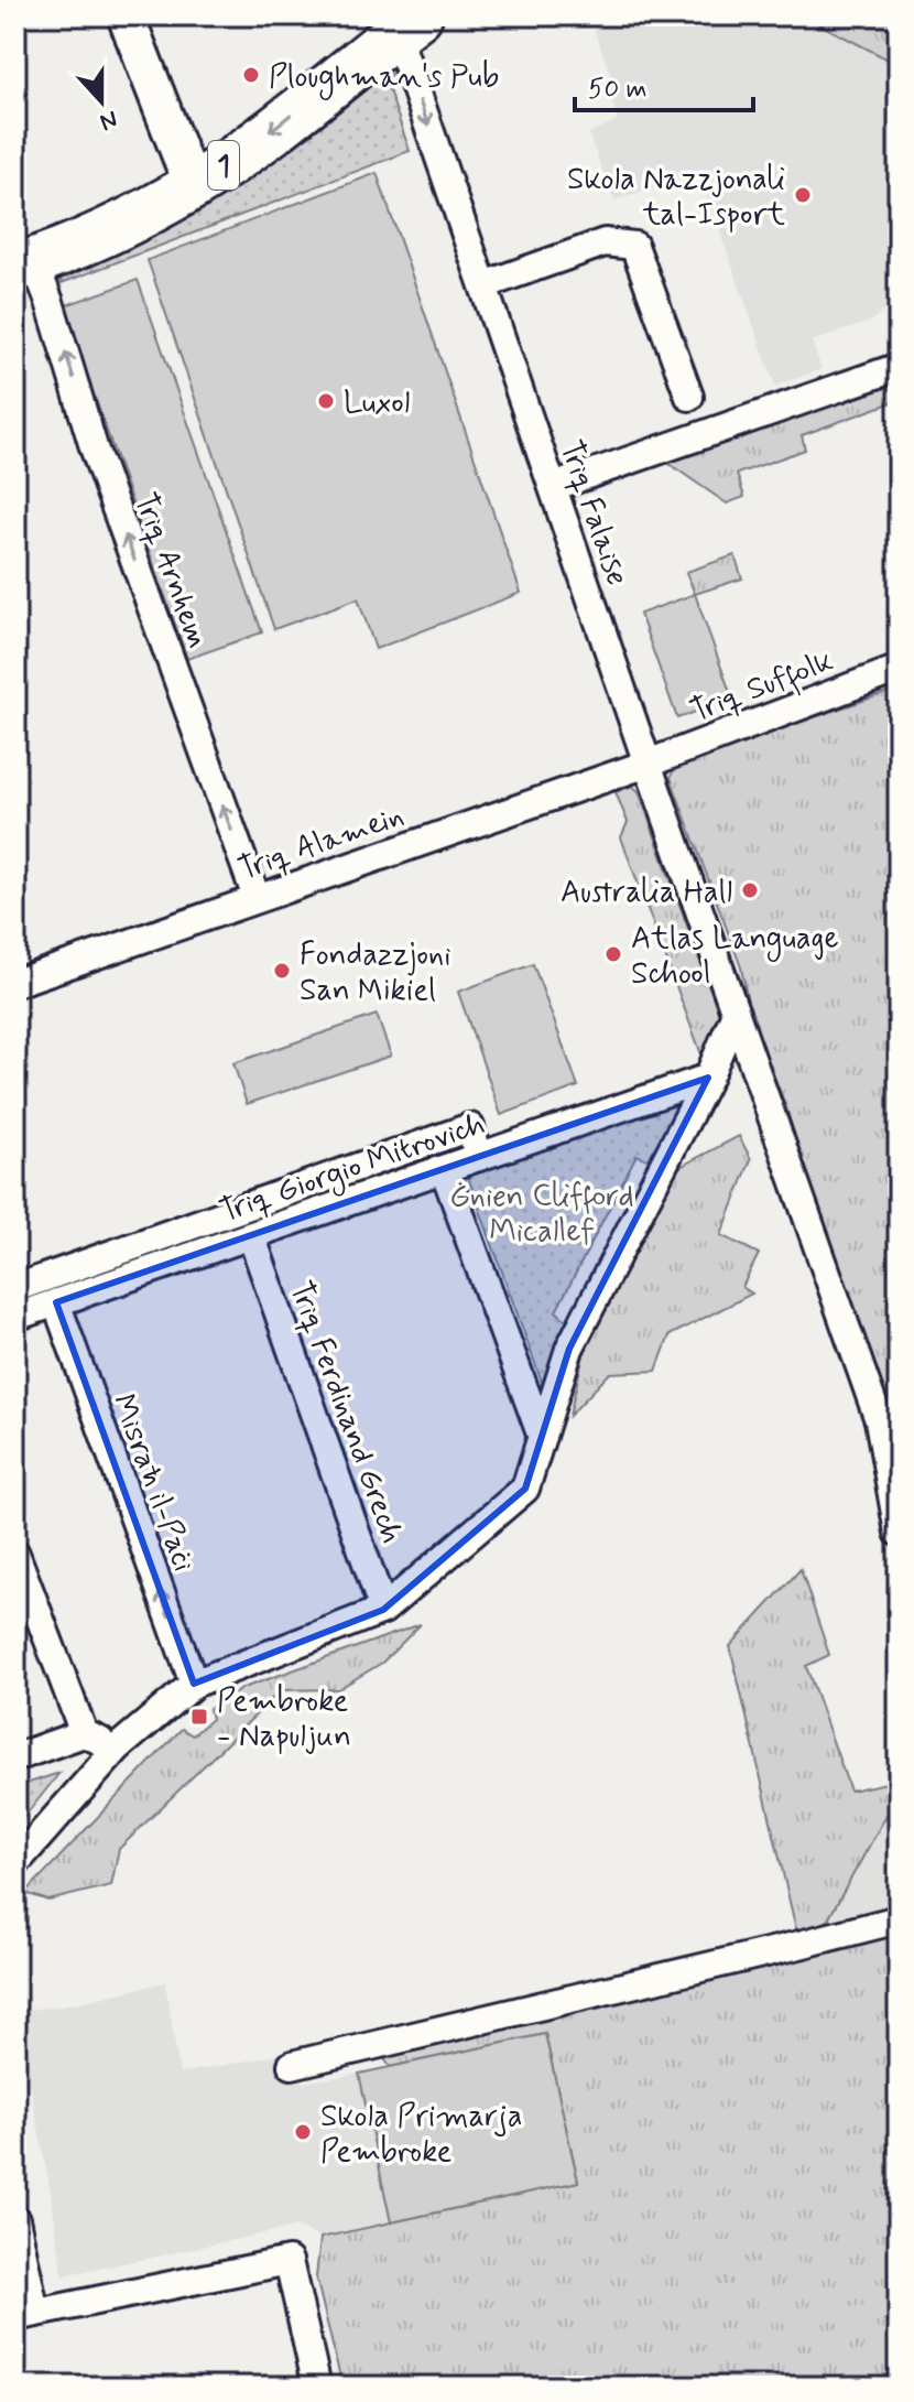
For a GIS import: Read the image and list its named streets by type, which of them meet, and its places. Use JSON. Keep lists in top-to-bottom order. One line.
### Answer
{"streets":{"highway":["1"],"street":["Triq Falaise","Triq Arnhem","Triq Suffolk","Triq Alamein","Triq Giorgio Mitrovich","Triq Ferdinand Grech","Misraħ il-Paċi"]},"crossings":[["1","Triq Falaise"],["1","Triq Arnhem"],["Triq Falaise","Triq Suffolk"],["Triq Falaise","Triq Alamein"],["Triq Arnhem","Triq Alamein"],["Triq Suffolk","Triq Alamein"],["Triq Giorgio Mitrovich","Triq Ferdinand Grech"],["Triq Giorgio Mitrovich","Misraħ il-Paċi"]],"one_way":["Triq Arnhem"],"parks":["Ġnien Clifford Micallef"],"places":{"other":["Ploughman's Pub","Skola Nazzjonali tal-Isport","Luxol","Australia Hall","Atlas Language School","Fondazzjoni San Mikiel","Skola Primarja Pembroke"],"transit":["Pembroke - Napuljun"]},"scale_bar":"50 m","north":"bottom"}
